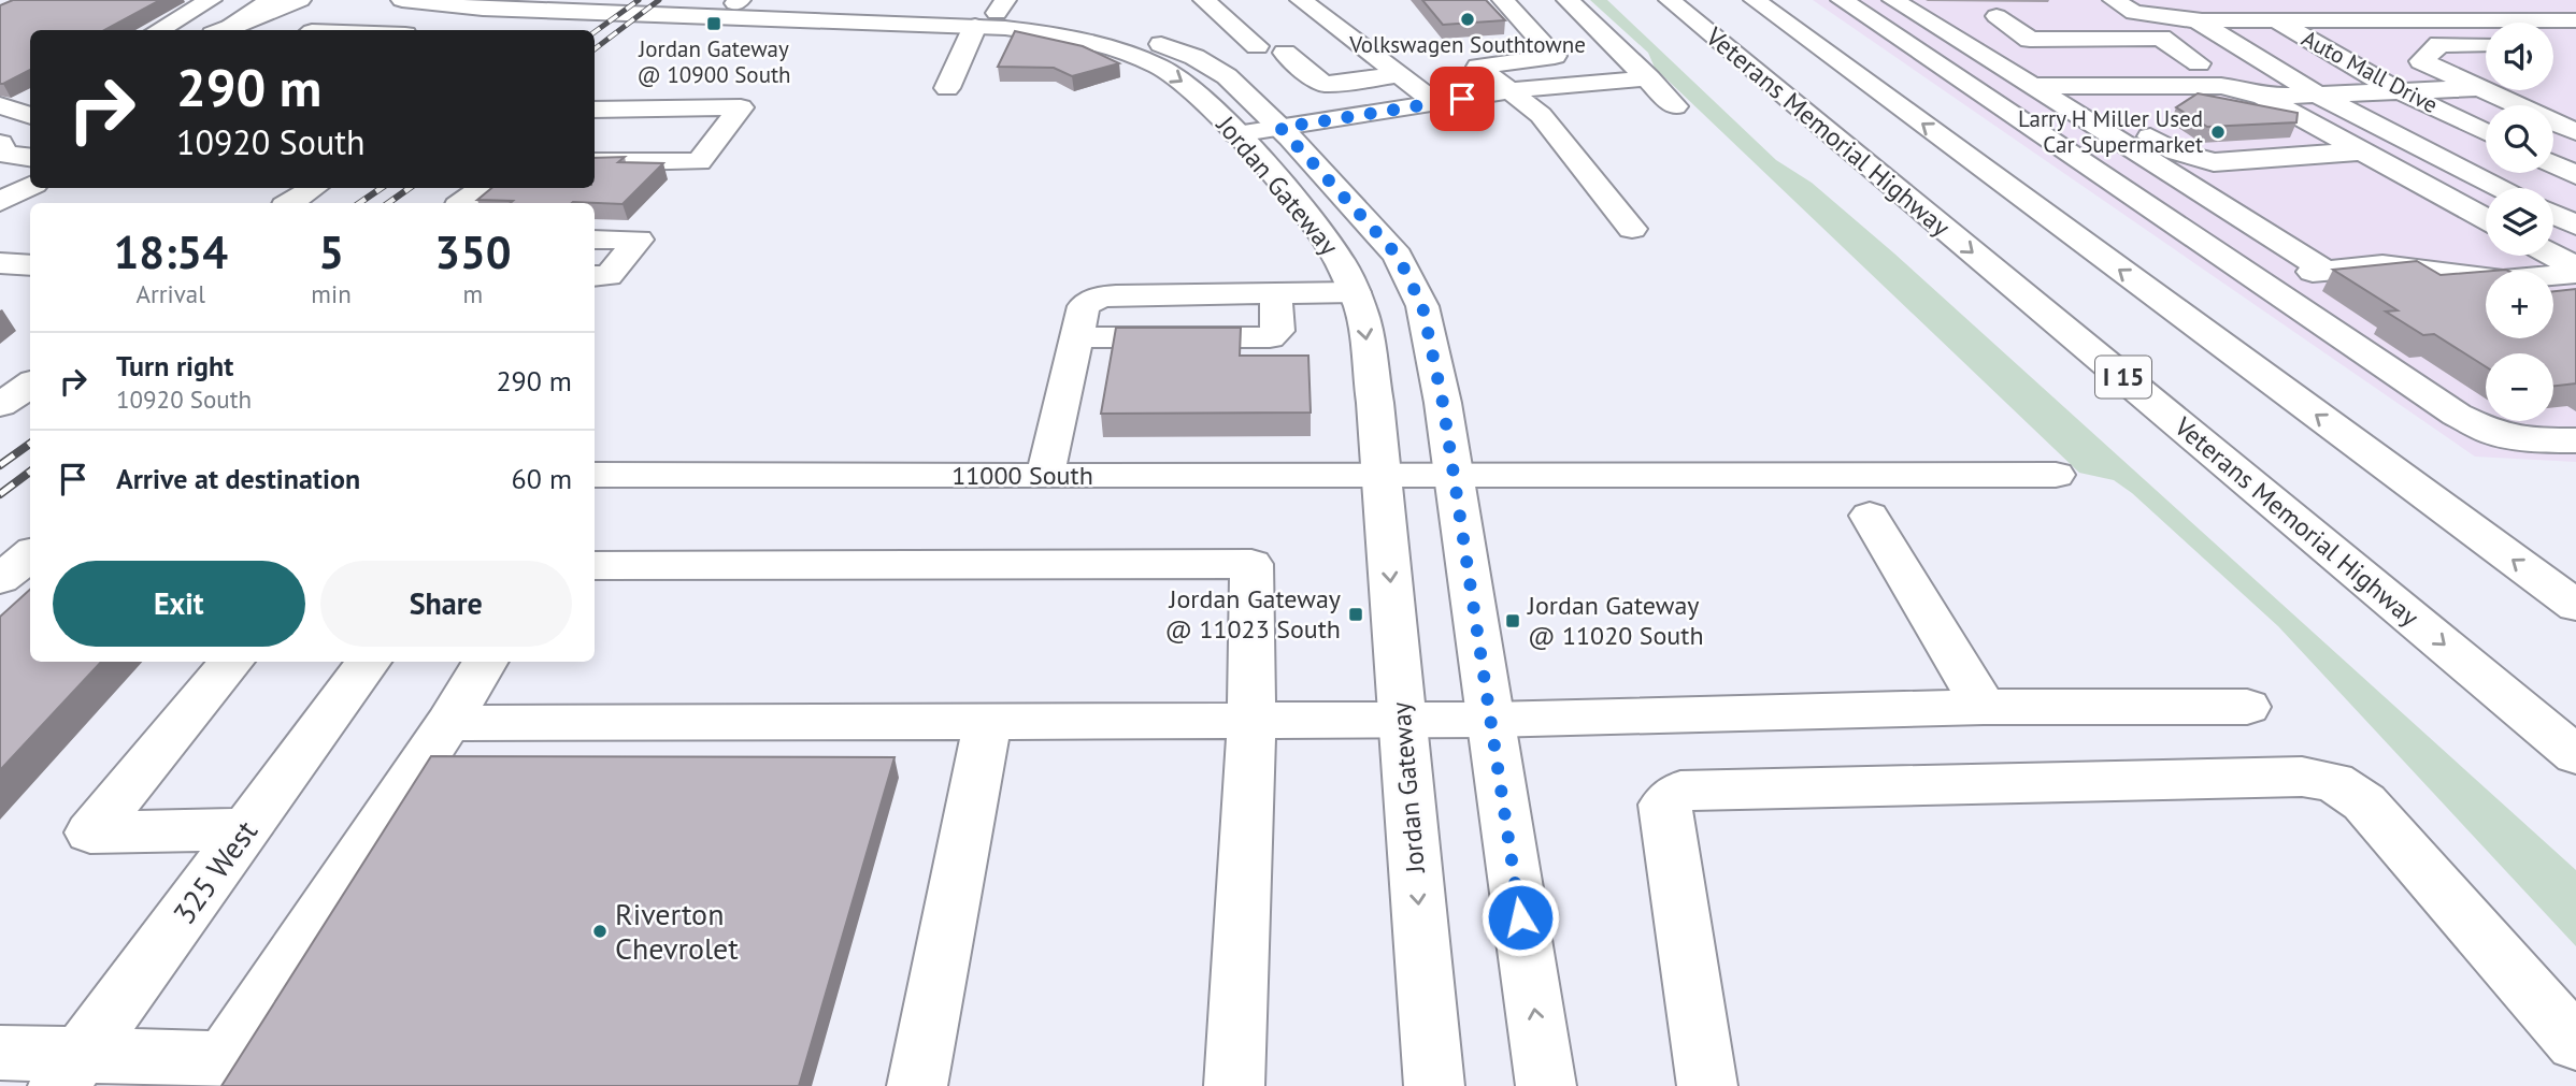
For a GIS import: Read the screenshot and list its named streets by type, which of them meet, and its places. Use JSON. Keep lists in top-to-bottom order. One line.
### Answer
{"streets":{"main road":["Auto Mall Drive","Veterans Memorial Highway","Jordan Gateway","I 15","11000 South","325 West"]},"crossings":[["Jordan Gateway","11000 South"]],"places":{"other":["Volkswagen Southtowne","Larry H Miller Used Car Supermarket","Riverton Chevrolet"],"transit":["Jordan Gateway @ 10900 South","Jordan Gateway @ 11023 South","Jordan Gateway @ 11020 South"]},"page":{"map_buttons":["+","−"],"turn":["290 m","10920 South"],"eta":["18:54","Arrival","5","min","350","m"],"list":[{"name":"Turn right","note":"10920 South","value":"290 m"},{"name":"Arrive at destination","value":"60 m"}],"buttons":["Exit","Share"]}}
